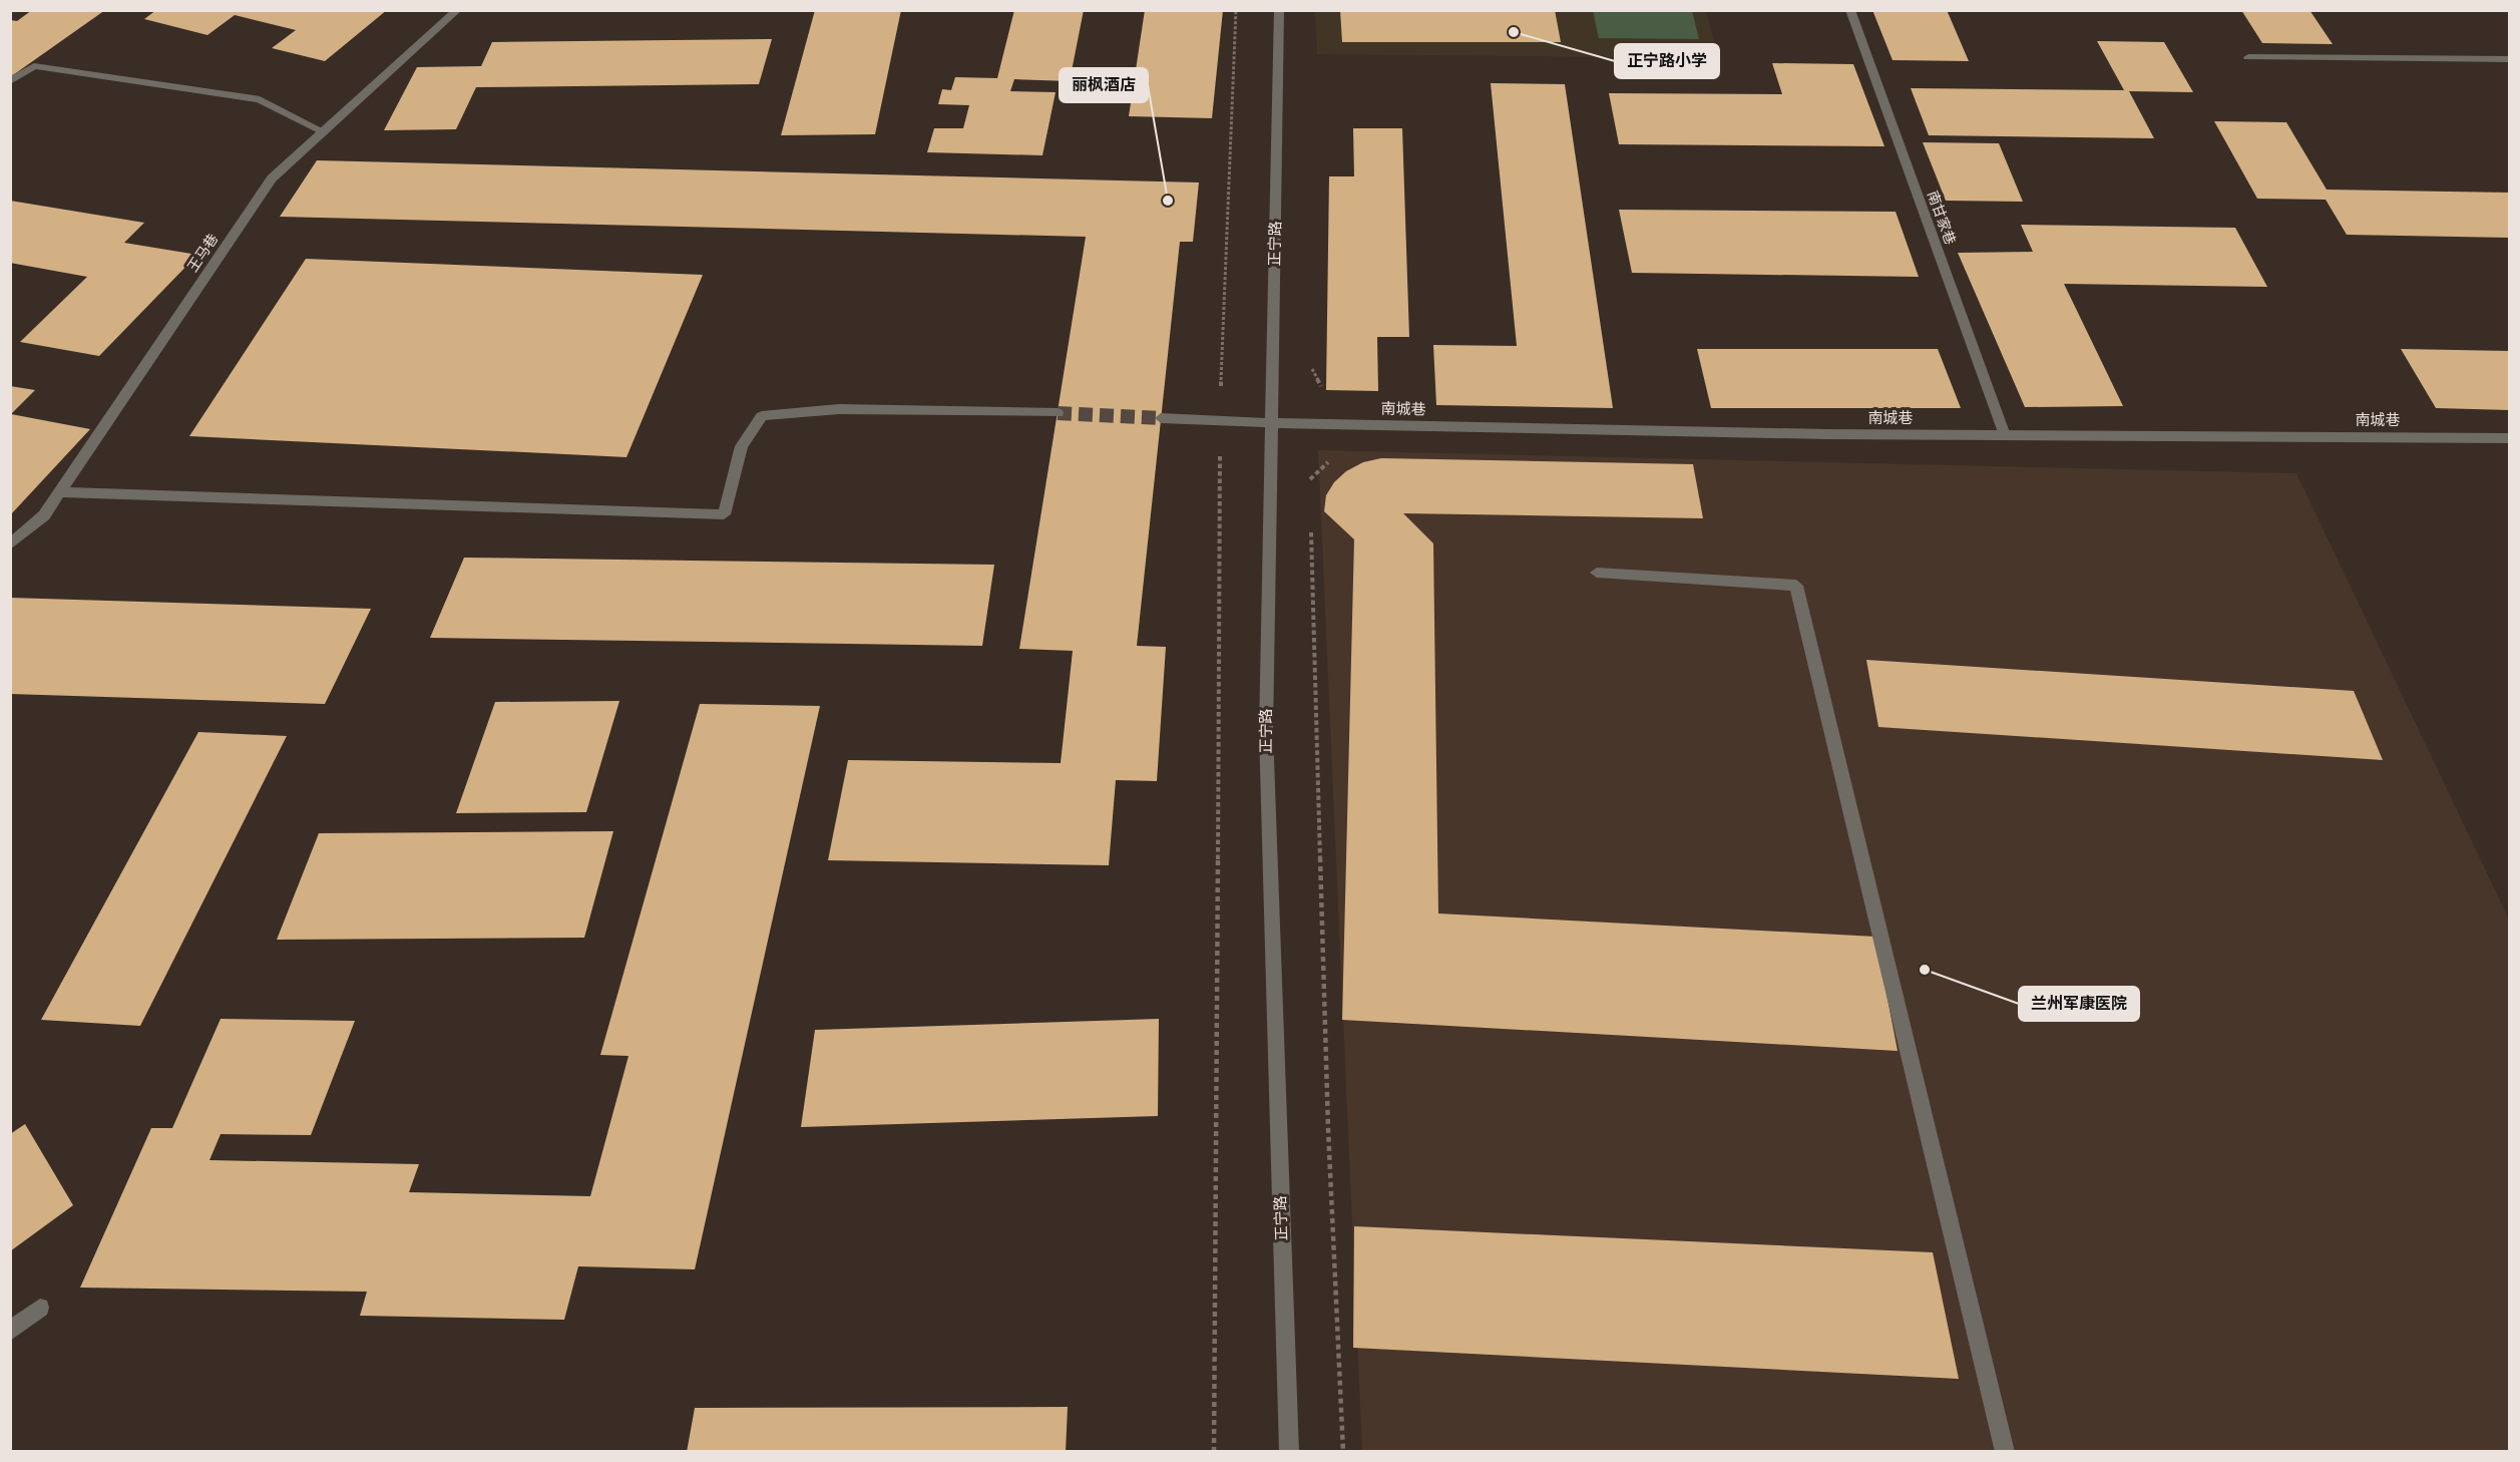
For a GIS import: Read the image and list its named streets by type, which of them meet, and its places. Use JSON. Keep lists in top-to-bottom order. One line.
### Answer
{"streets":{"street":["南甘家巷","正宁路","王马巷","南城巷"]},"crossings":[["南甘家巷","南城巷"],["正宁路","南城巷"]],"places":["正宁路小学","丽枫酒店","兰州军康医院"]}
